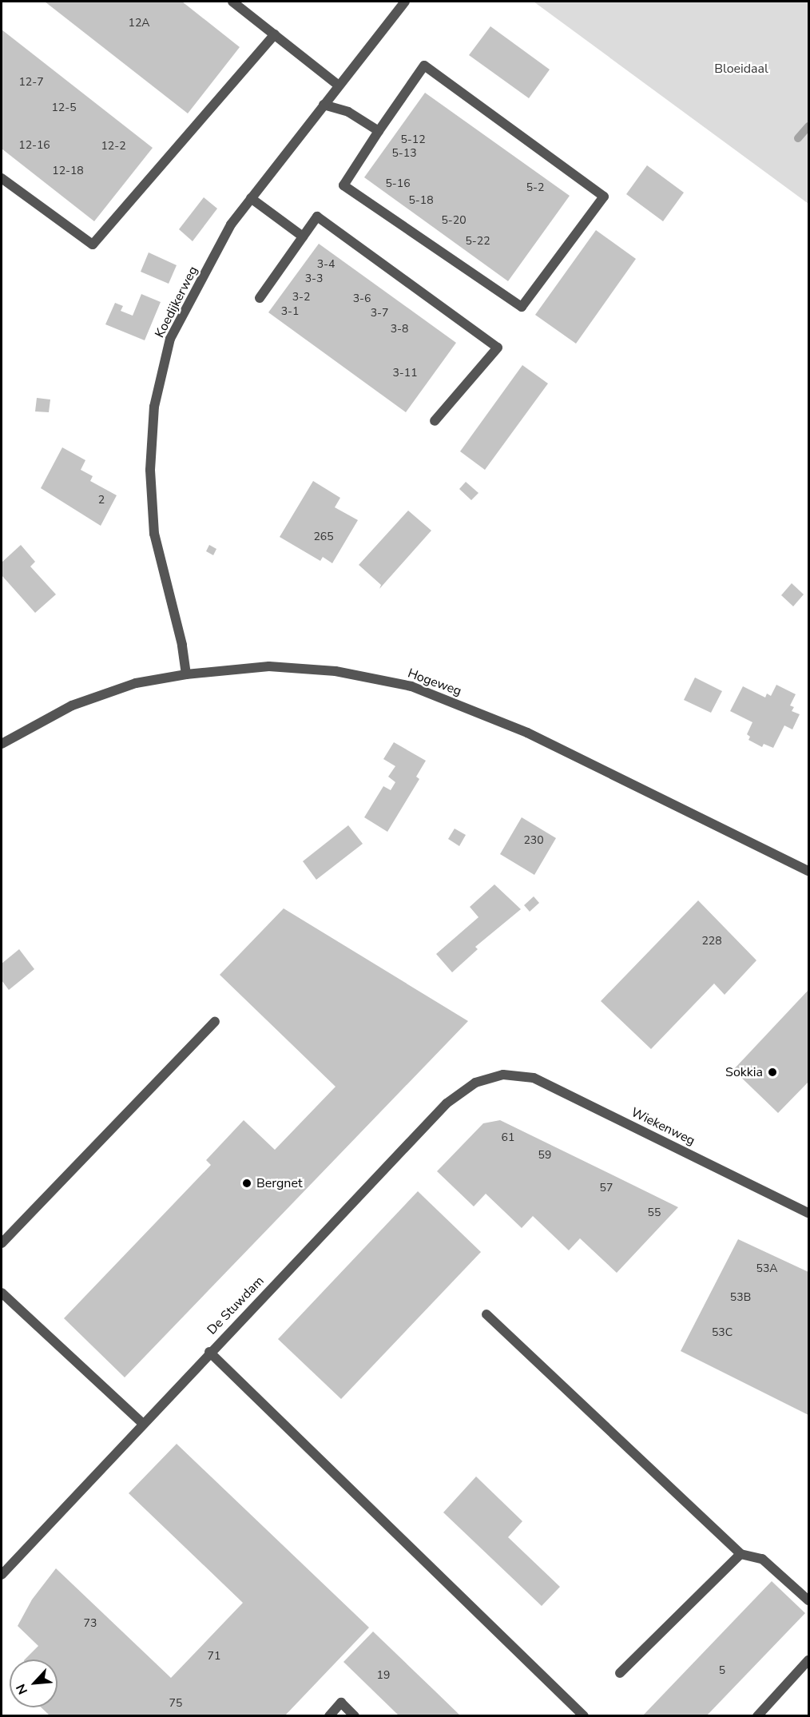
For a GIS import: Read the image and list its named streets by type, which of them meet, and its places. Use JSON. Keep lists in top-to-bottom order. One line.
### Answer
{"streets":{"street":["Koedijkerweg","Hogeweg","Wiekenweg","De Stuwdam"]},"crossings":[["Koedijkerweg","Hogeweg"],["Wiekenweg","De Stuwdam"]],"parks":["Bloeidaal"],"places":["Sokkia","Bergnet"],"house_numbers":["12A","12-7","12-5","5-12","12-16","12-2","5-13","12-18","5-16","5-2","5-18","5-20","5-22","3-4","3-3","3-2","3-6","3-1","3-7","3-8","3-11","2","265","230","228","61","59","57","55","53A","53B","53C","73","71","5","19","75"],"north":"bottom left"}
